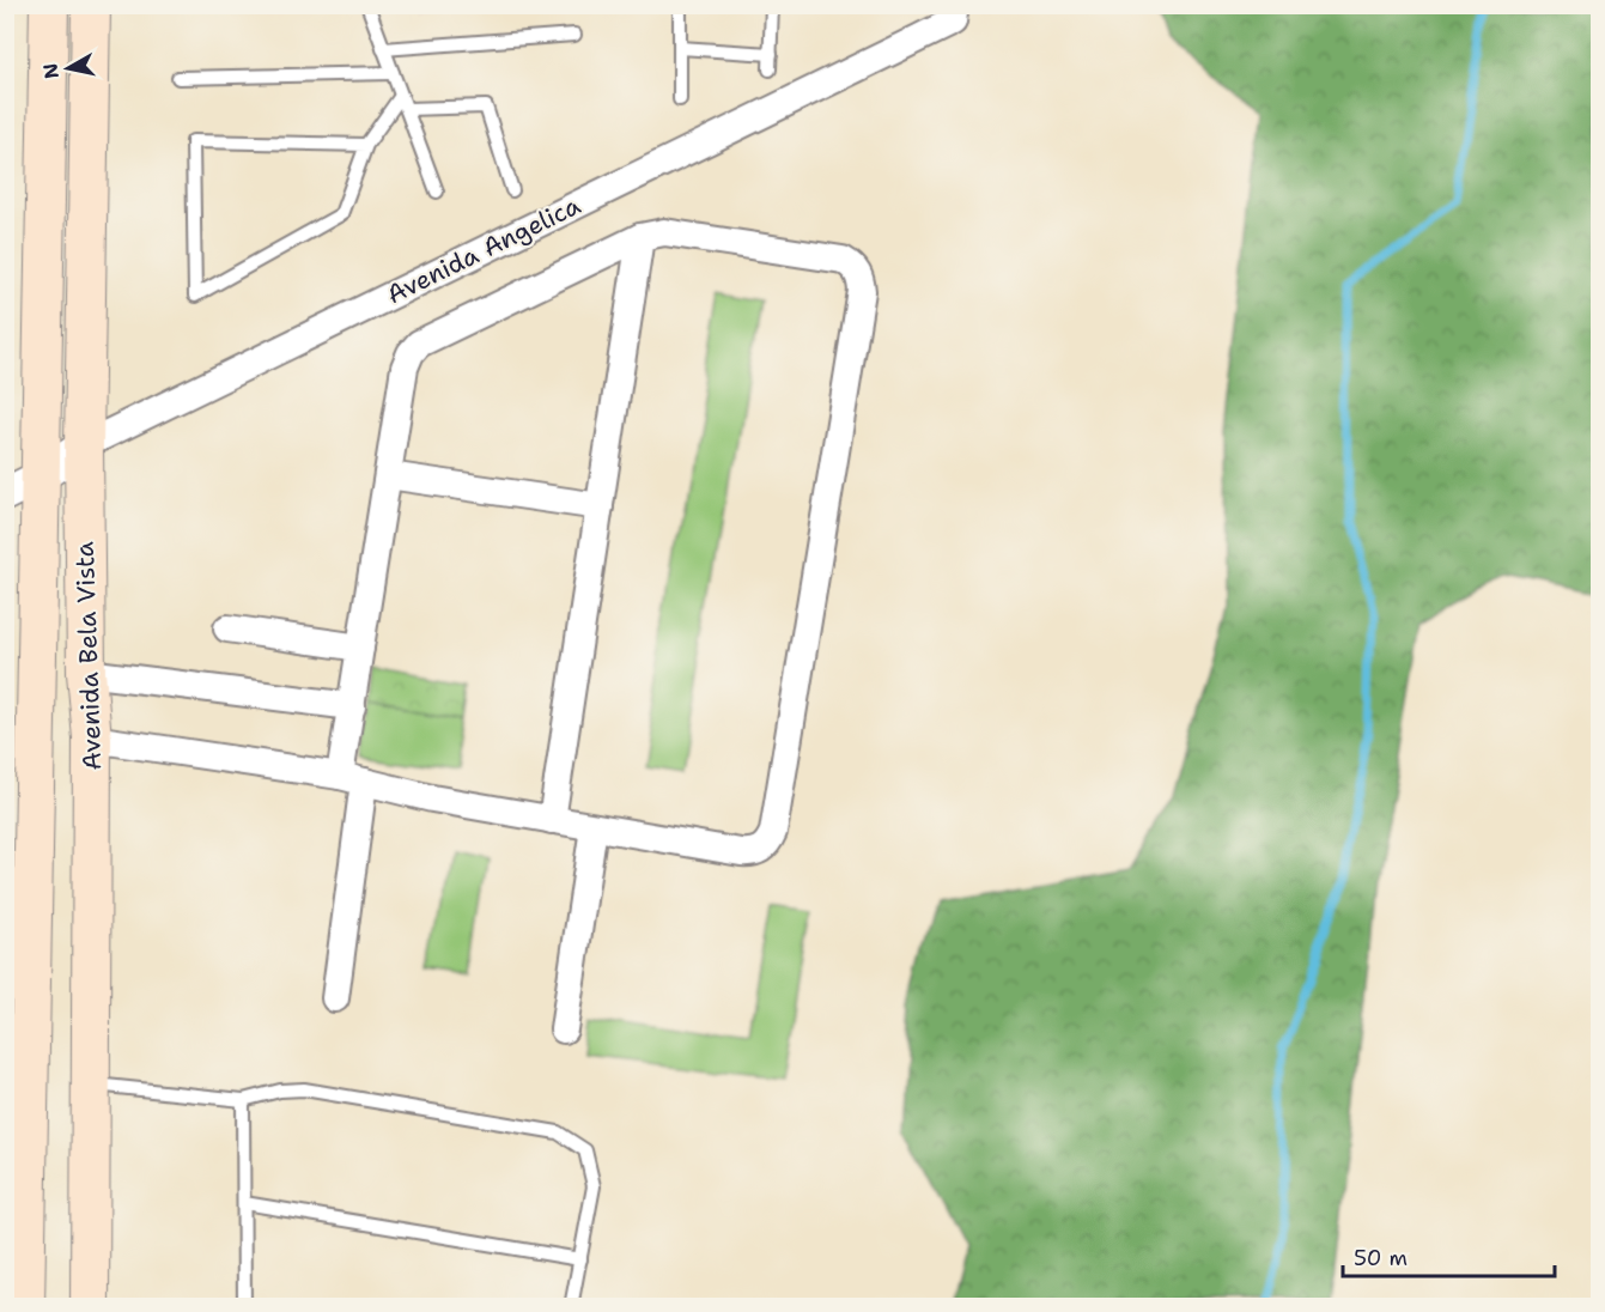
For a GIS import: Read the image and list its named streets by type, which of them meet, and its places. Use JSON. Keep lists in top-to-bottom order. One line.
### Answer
{"streets":{"main road":["Avenida Bela Vista"],"street":["Avenida Angelica"]},"crossings":[["Avenida Angelica","Avenida Bela Vista"]],"scale_bar":"50 m","north":"left"}
